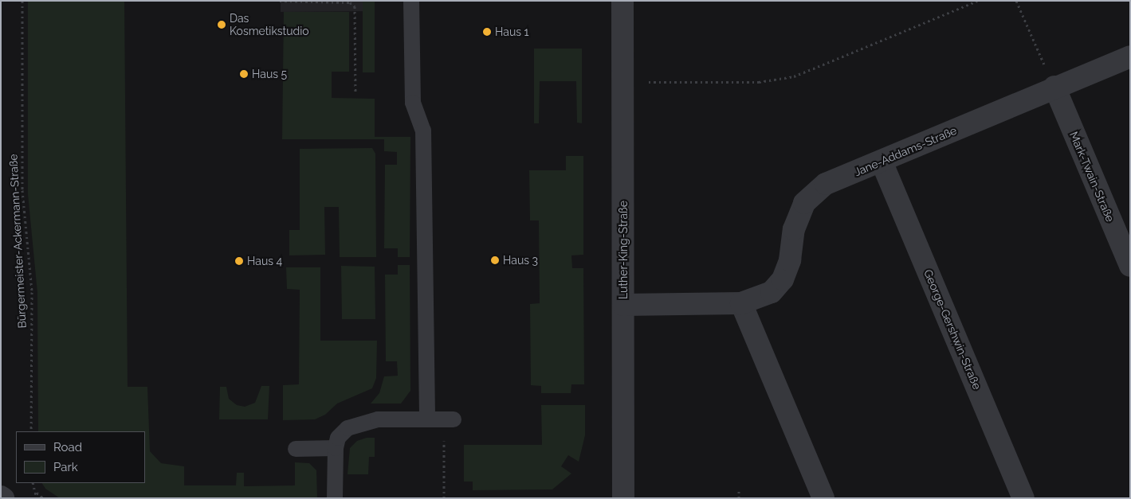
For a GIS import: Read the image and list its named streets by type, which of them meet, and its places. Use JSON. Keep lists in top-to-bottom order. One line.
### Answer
{"streets":{"street":["Jane-Addams-Straße","Mark-Twain-Straße","Luther-King-Straße","George-Gershwin-Straße"],"path":["Bürgermeister-Ackermann-Straße"]},"crossings":[["Jane-Addams-Straße","Mark-Twain-Straße"],["Jane-Addams-Straße","Luther-King-Straße"],["Jane-Addams-Straße","George-Gershwin-Straße"]],"places":["Das Kosmetikstudio","Haus 1","Haus 5","Haus 3","Haus 4"],"legend":["Road","Park"]}
